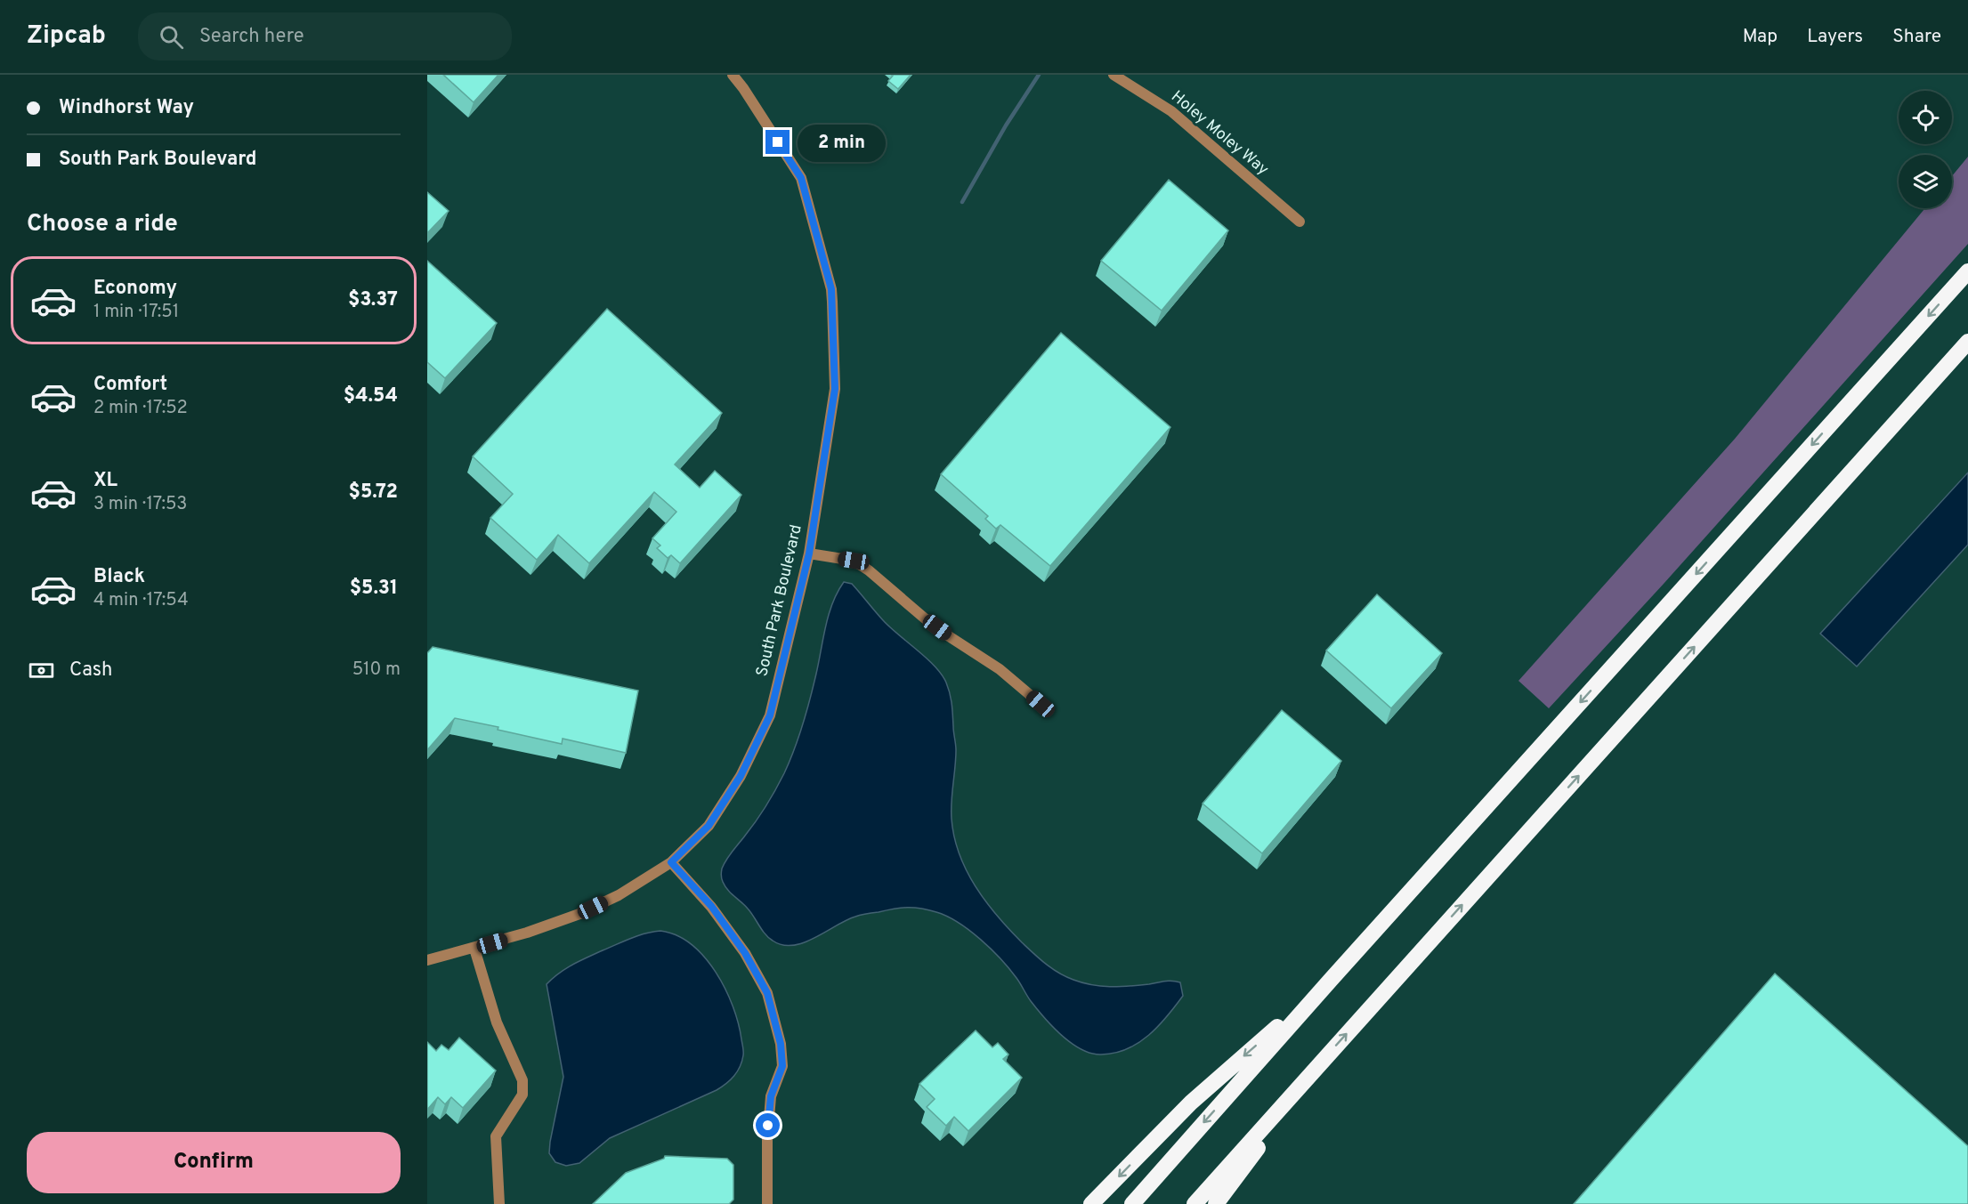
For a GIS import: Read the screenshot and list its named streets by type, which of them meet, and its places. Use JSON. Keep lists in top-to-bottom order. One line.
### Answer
{"streets":{"street":["Holey Moley Way","South Park Boulevard"]},"page":{"header":"Zipcab","search":"Search here","nav":["Map","Layers","Share"],"banner":["Windhorst Way","South Park Boulevard"],"bubble":"2 min","heading":"Choose a ride","list":[{"name":"Economy","note":"1 min · 17:51","value":"$3.37"},{"name":"Comfort","note":"2 min · 17:52","value":"$4.54"},{"name":"XL","note":"3 min · 17:53","value":"$5.72"},{"name":"Black","note":"4 min · 17:54","value":"$5.31"}],"pay":["Cash","510 m"],"buttons":"Confirm"}}
